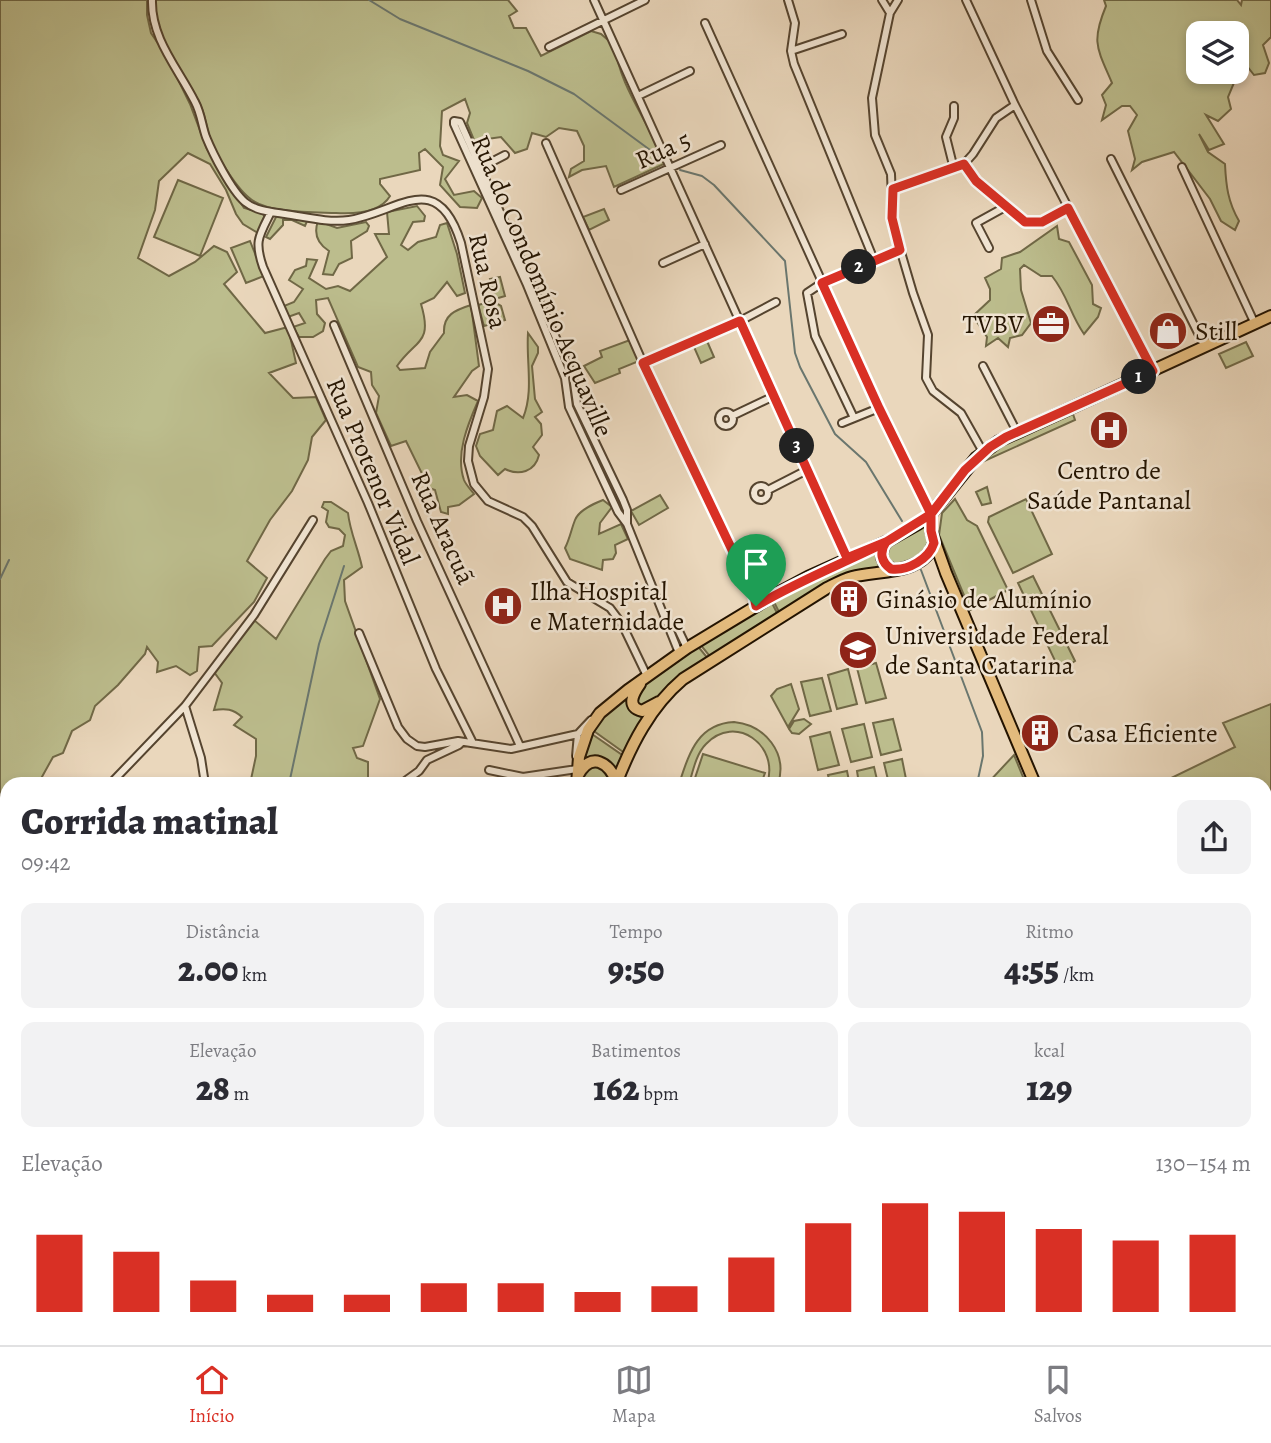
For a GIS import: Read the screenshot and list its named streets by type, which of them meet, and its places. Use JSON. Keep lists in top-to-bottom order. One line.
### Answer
{"streets":{"street":["Rua 5","Rua Rosa","Rua do Condomínio Acquaville","Rua Protenor Vidal","Rua Aracuã"]},"crossings":[["Rua Rosa","Rua Protenor Vidal"]],"places":{"office":["TVBV"],"shop":["Still"],"hospital":["Centro de Saúde Pantanal","Ilha Hospital e Maternidade"],"building":["Ginásio de Alumínio","Casa Eficiente"],"school or university":["Universidade Federal de Santa Catarina"]},"page":{"pins":["2","1","3"],"heading":["Corrida matinal","09:42"],"stats":[["Distância","2.00 km"],["Tempo","9:50"],["Ritmo","4:55 /km"],["Elevação","28 m"],["Batimentos","162 bpm"],["kcal","129"]],"chart":["Elevação","130–154 m"],"tabs":["Início","Mapa","Salvos"]}}
